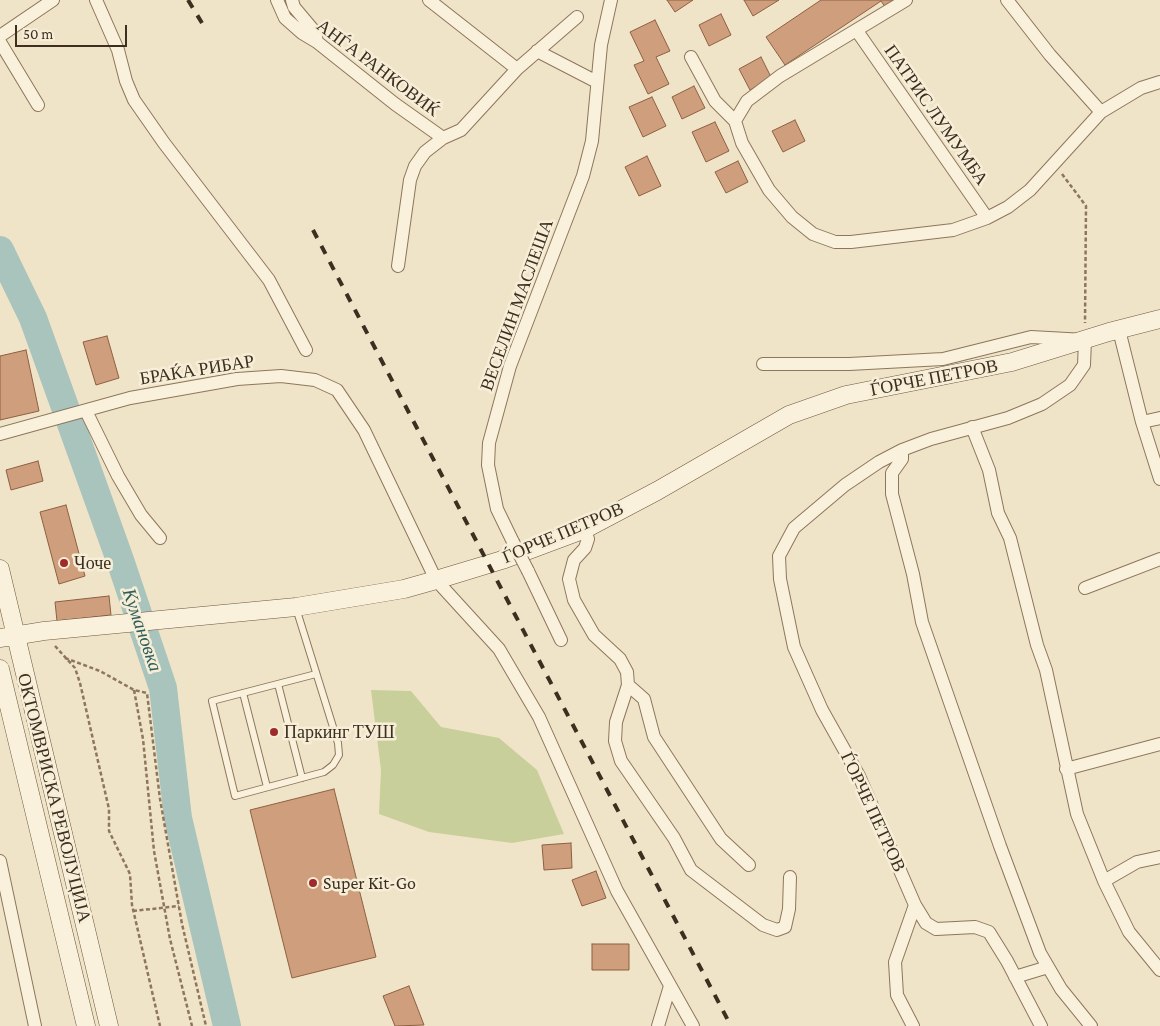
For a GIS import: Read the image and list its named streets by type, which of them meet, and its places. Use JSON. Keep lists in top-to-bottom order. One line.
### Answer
{"streets":{"street":["АНЃА РАНКОВИЌ","ПАТРИС ЛУМУМБА","ВЕСЕЛИН МАСЛЕША","БРАЌА РИБАР","ЃОРЧЕ ПЕТРОВ","ОКТОМВРИСКА РЕВОЛУЦИЈА"]},"crossings":[["БРАЌА РИБАР","ЃОРЧЕ ПЕТРОВ"],["ЃОРЧЕ ПЕТРОВ","ОКТОМВРИСКА РЕВОЛУЦИЈА"]],"water":["Кумановка"],"places":["Чоче","Паркинг ТУШ","Super Kit-Go"],"scale_bar":"50 m"}
